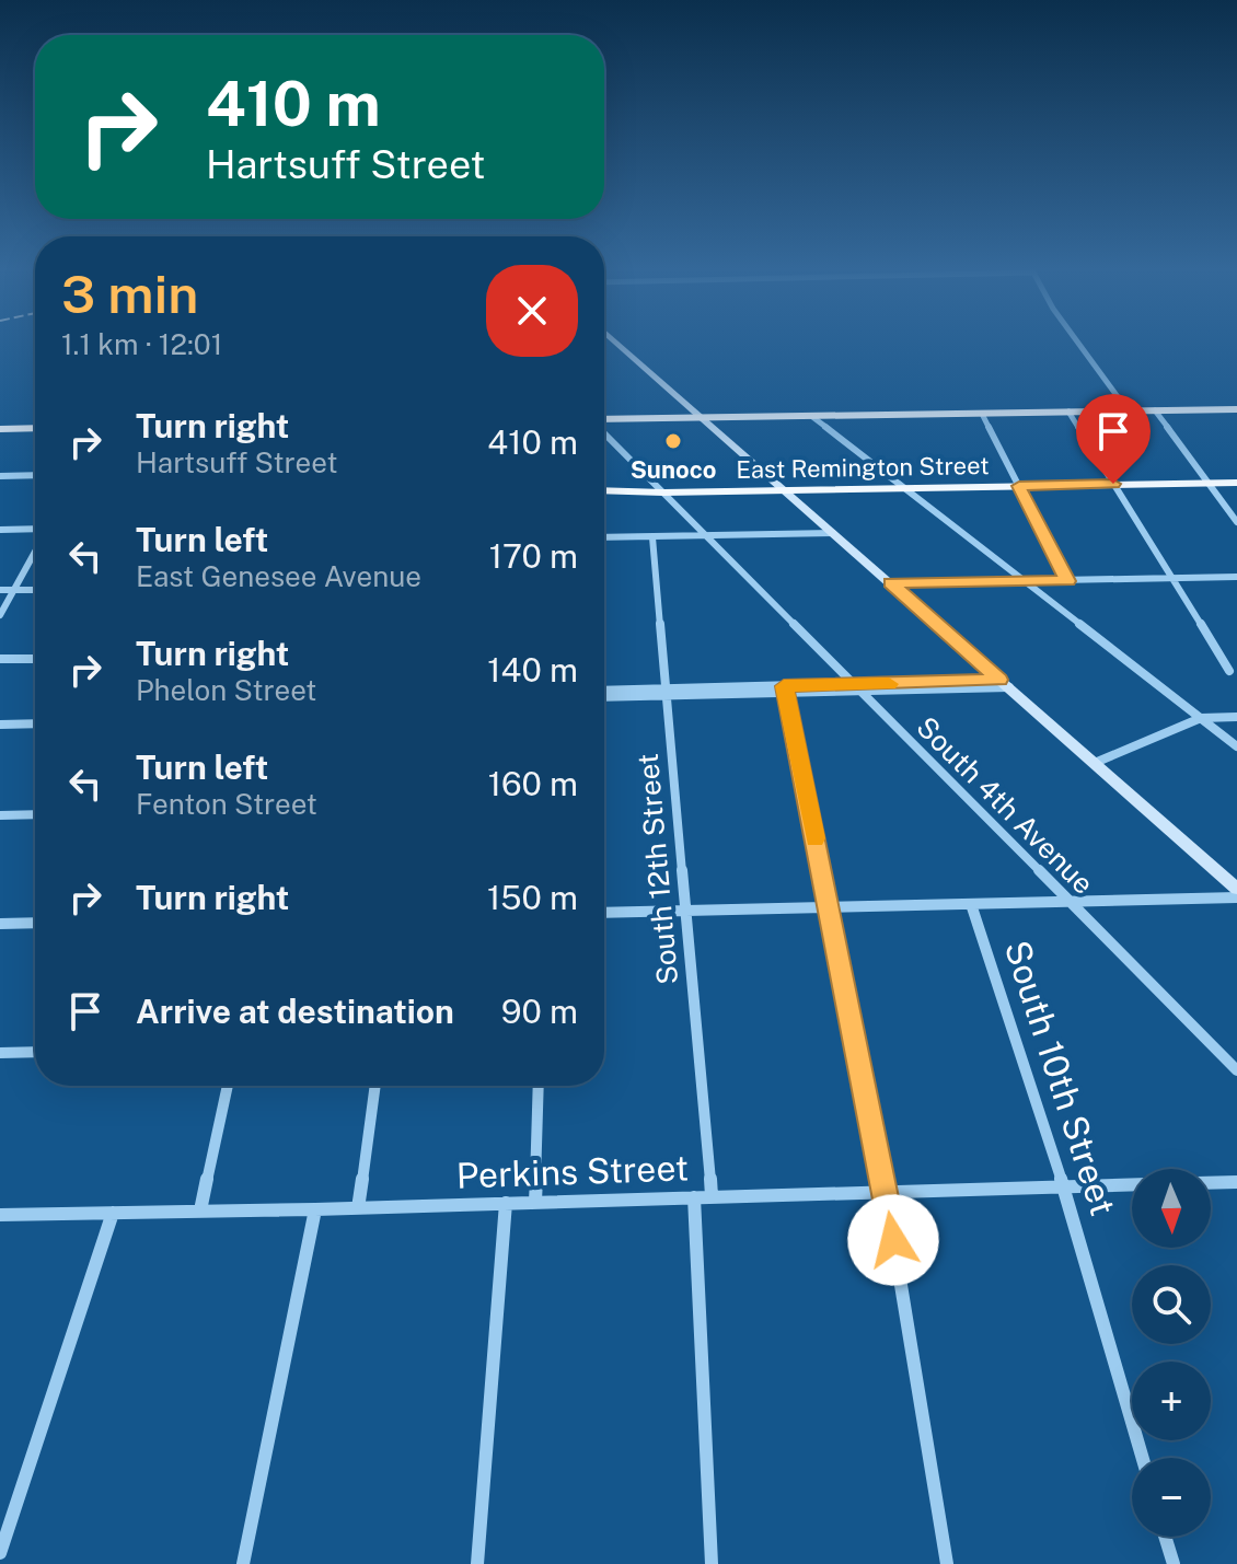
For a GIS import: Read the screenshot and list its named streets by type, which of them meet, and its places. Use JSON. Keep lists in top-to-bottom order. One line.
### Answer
{"streets":{"highway":["East Remington Street"],"street":["South 4th Avenue","South 12th Street","South 10th Street","Perkins Street"]},"crossings":[["East Remington Street","South 4th Avenue"],["South 12th Street","Perkins Street"],["South 10th Street","Perkins Street"]],"places":["Sunoco"],"north":"bottom","page":{"turn":["410 m","Hartsuff Street"],"heading":["3 min","1.1 km · 12:01"],"list":[{"name":"Turn right","note":"Hartsuff Street","value":"410 m"},{"name":"Turn left","note":"East Genesee Avenue","value":"170 m"},{"name":"Turn right","note":"Phelon Street","value":"140 m"},{"name":"Turn left","note":"Fenton Street","value":"160 m"},{"name":"Turn right","value":"150 m"},{"name":"Arrive at destination","value":"90 m"}],"map_buttons":["+","−"]}}
